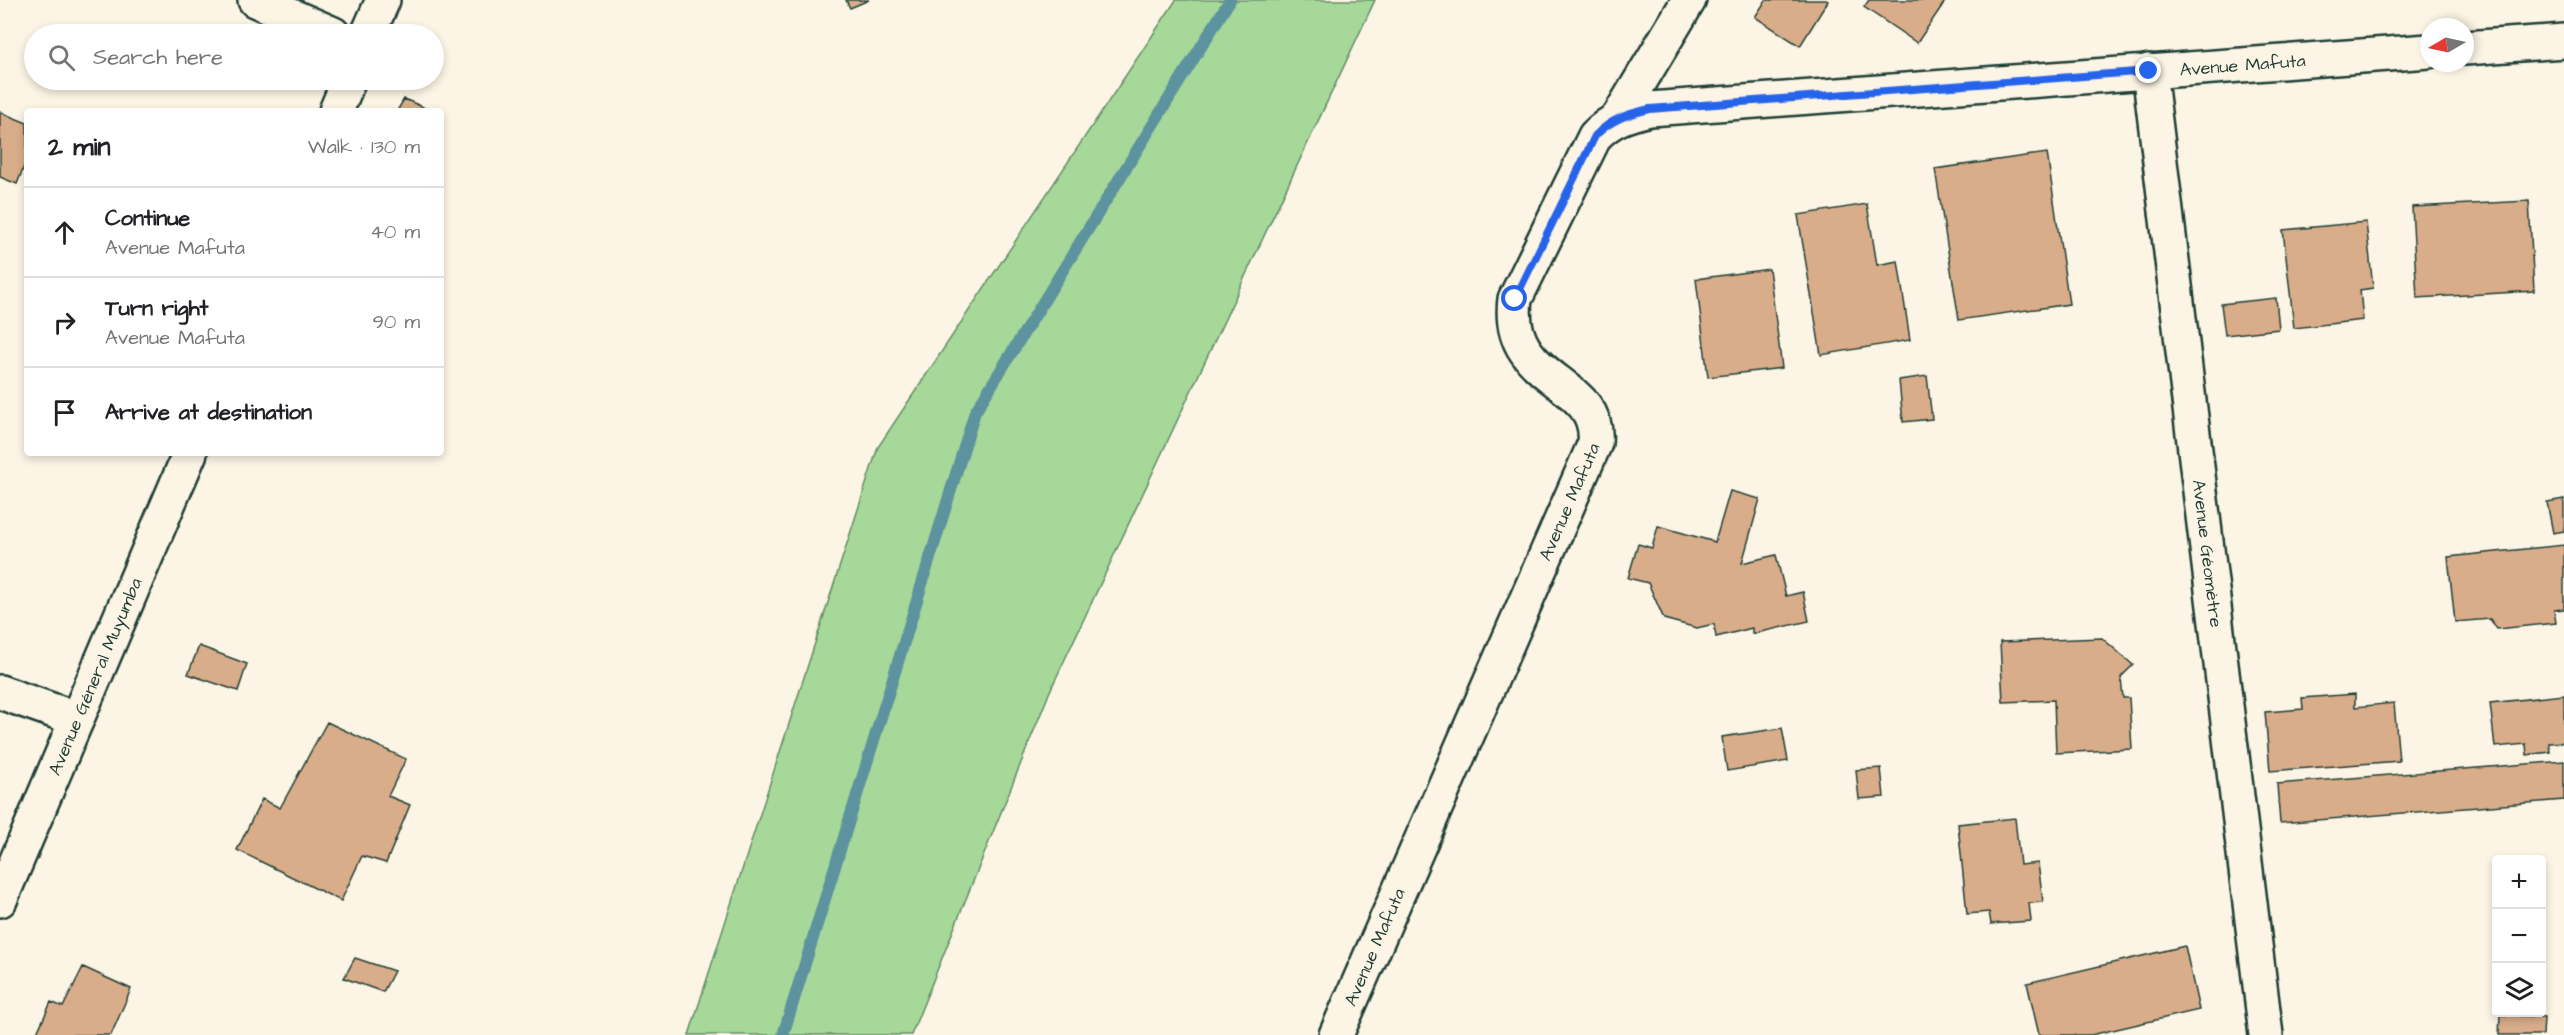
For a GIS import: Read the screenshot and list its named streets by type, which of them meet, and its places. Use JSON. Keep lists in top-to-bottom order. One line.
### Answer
{"streets":{"street":["Avenue Mafuta","Avenue Géomètre","Avenue Géneral Muyumba"]},"crossings":[["Avenue Mafuta","Avenue Géomètre"]],"north":"left","page":{"search":"Search here","heading":["2 min","Walk · 130 m"],"list":[["Continue","Avenue Mafuta","40 m"],["Turn right","Avenue Mafuta","90 m"],"Arrive at destination"],"map_buttons":["+","−"]}}
